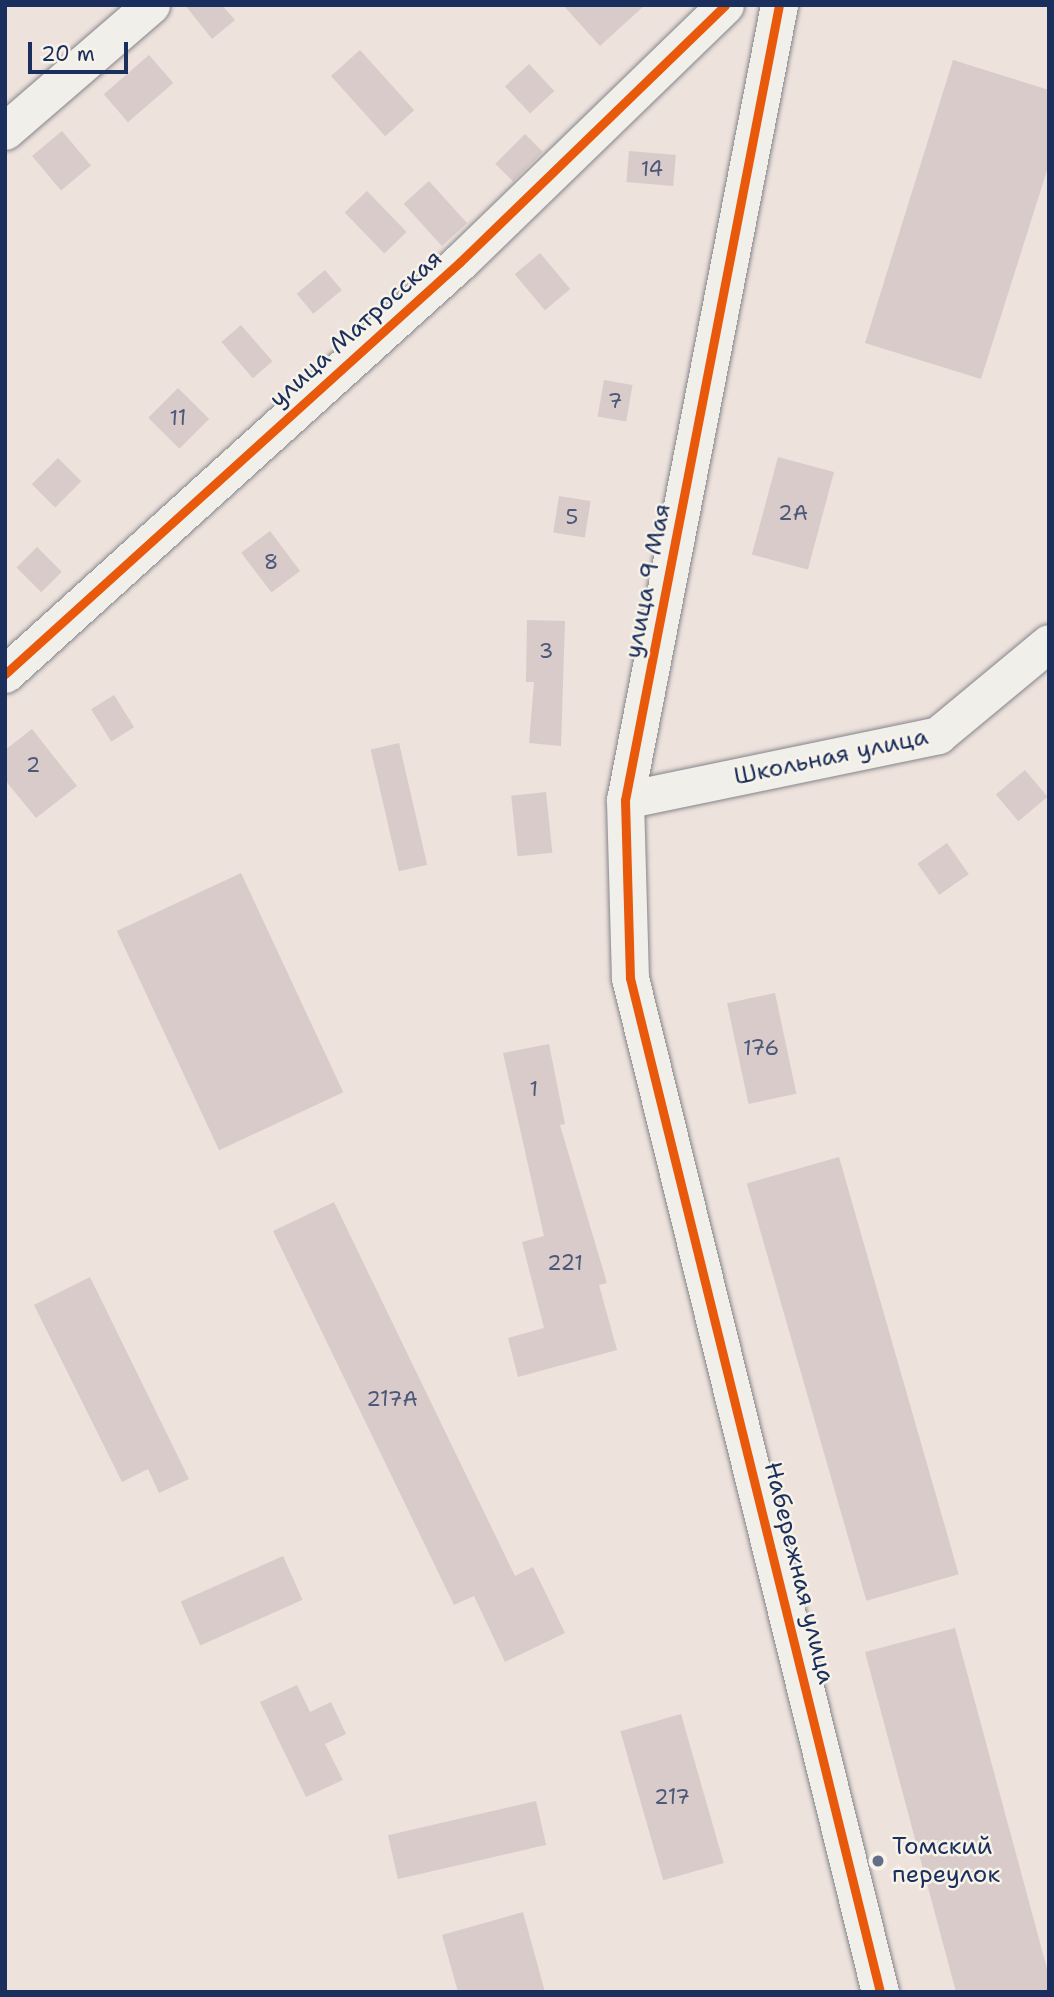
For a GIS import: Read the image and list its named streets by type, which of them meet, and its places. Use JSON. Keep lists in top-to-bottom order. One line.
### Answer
{"streets":{"street":["улица Матросская","улица 9 Мая","Школьная улица","Набережная улица"]},"crossings":[["улица 9 Мая","Школьная улица"],["улица 9 Мая","Набережная улица"]],"places":["Томский переулок"],"house_numbers":["14","7","11","2А","5","8","3","2","176","1","221","217А","217"],"scale_bar":"20 m"}
